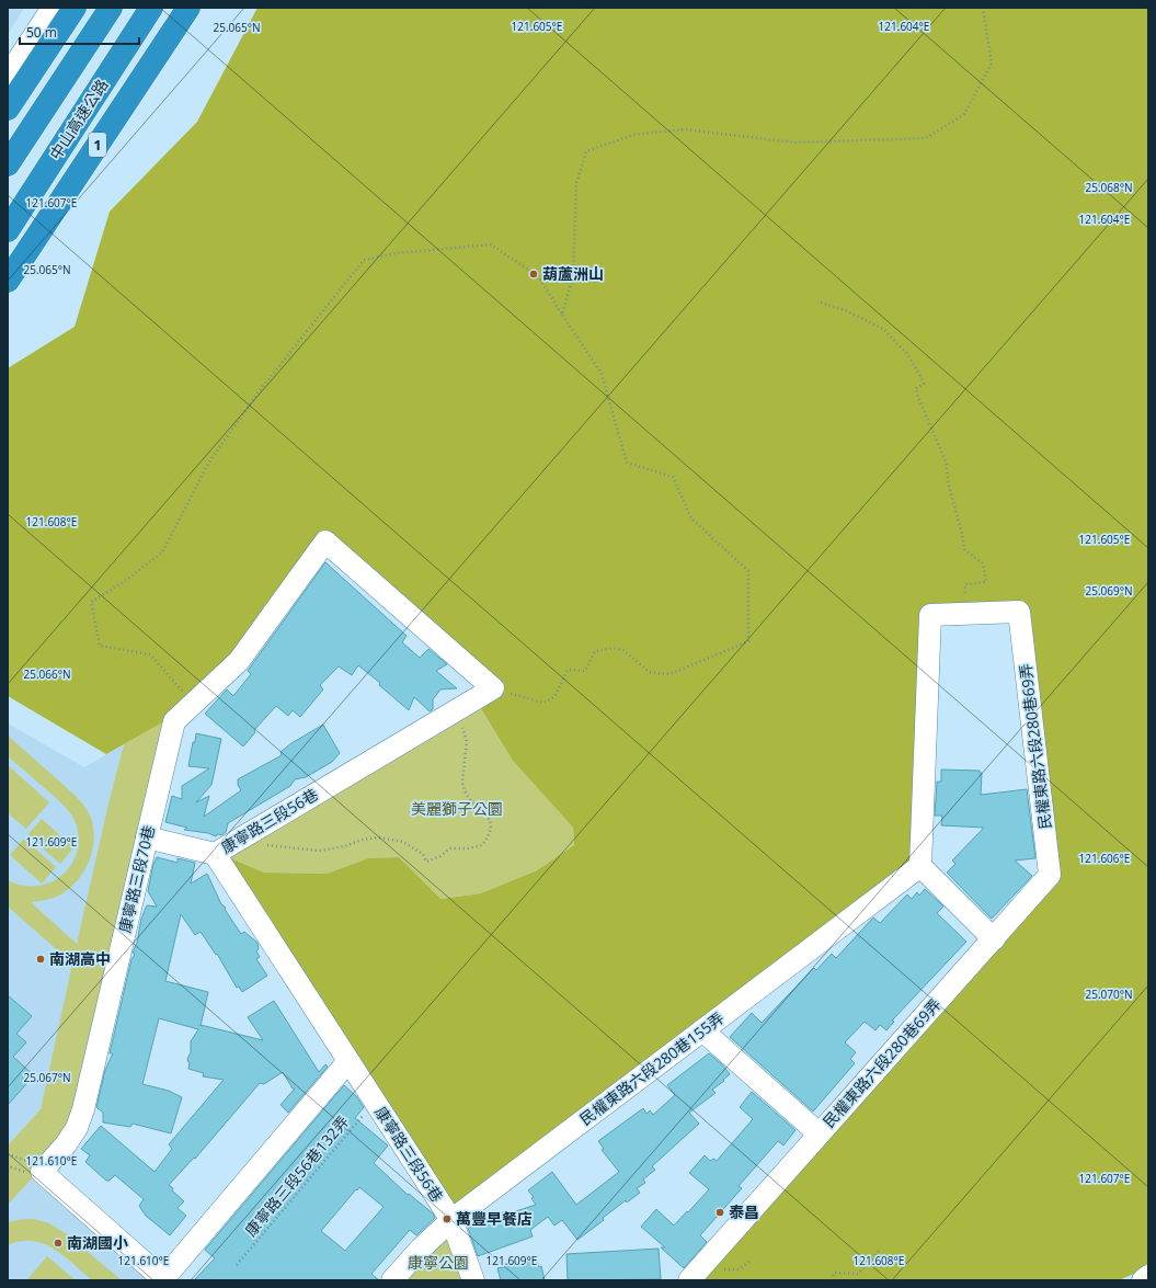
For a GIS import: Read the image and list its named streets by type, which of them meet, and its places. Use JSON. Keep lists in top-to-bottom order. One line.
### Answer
{"streets":{"highway":["中山高速公路","1"],"street":["民權東路六段280巷69弄","康寧路三段56巷","康寧路三段70巷","民權東路六段280巷155弄"],"path":["康寧路三段56巷132弄"]},"crossings":[["民權東路六段280巷69弄","民權東路六段280巷155弄"],["康寧路三段56巷","康寧路三段70巷"],["康寧路三段56巷","民權東路六段280巷155弄"],["康寧路三段56巷","康寧路三段56巷132弄"]],"parks":["美麗獅子公圜","康寧公園"],"places":["葫蘆洲山","南湖高中","泰昌","萬豐早餐店","南湖國小"],"scale_bar":"50 m","coordinates":["121.605°E","121.604°E","25.065°N","25.068°N","121.607°E","121.608°E","25.069°N","25.066°N","121.609°E","121.606°E","25.070°N","25.067°N","121.610°E"]}
